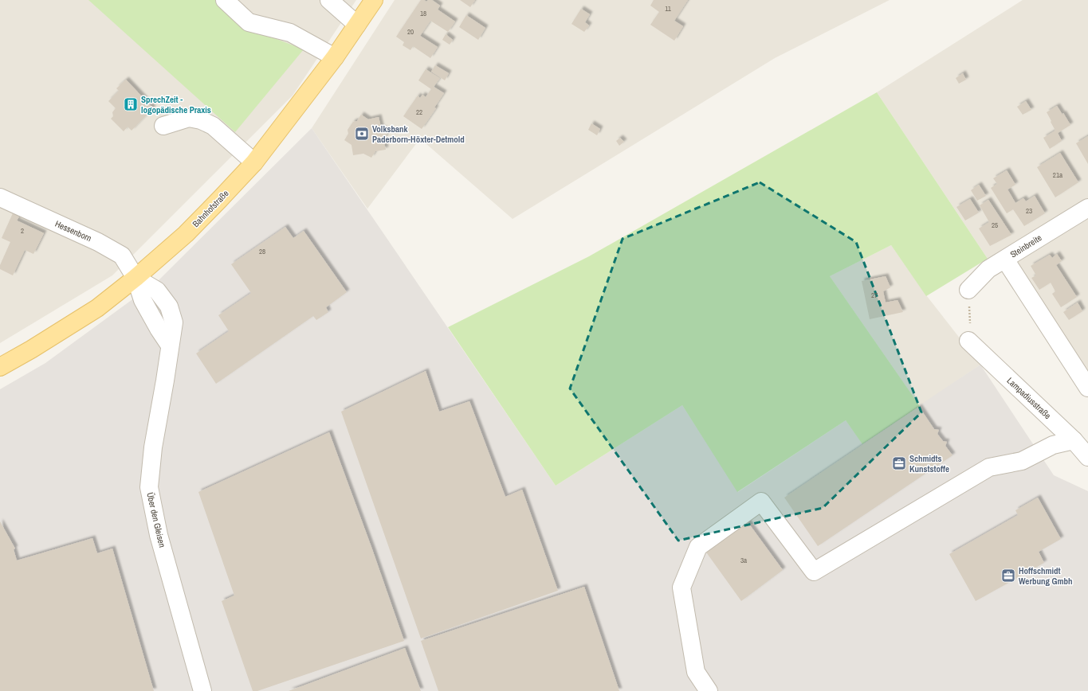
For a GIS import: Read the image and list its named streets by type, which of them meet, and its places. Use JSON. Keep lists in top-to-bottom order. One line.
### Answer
{"streets":{"main road":["Bahnhofstraße"],"street":["Hessenborn","Steinbreite","Lampadiusstraße","Über den Gleisen"]},"crossings":[["Bahnhofstraße","Hessenborn"],["Bahnhofstraße","Über den Gleisen"],["Hessenborn","Über den Gleisen"]],"places":{"building":["SprechZeit - logopädische Praxis"],"bank":["Volksbank Paderborn-Höxter-Detmold"],"office":["Schmidts Kunststoffe","Hoffschmidt Werbung Gmbh"]},"house_numbers":["11","18","20","22","21a","23","25","2","28","27","3a"]}
